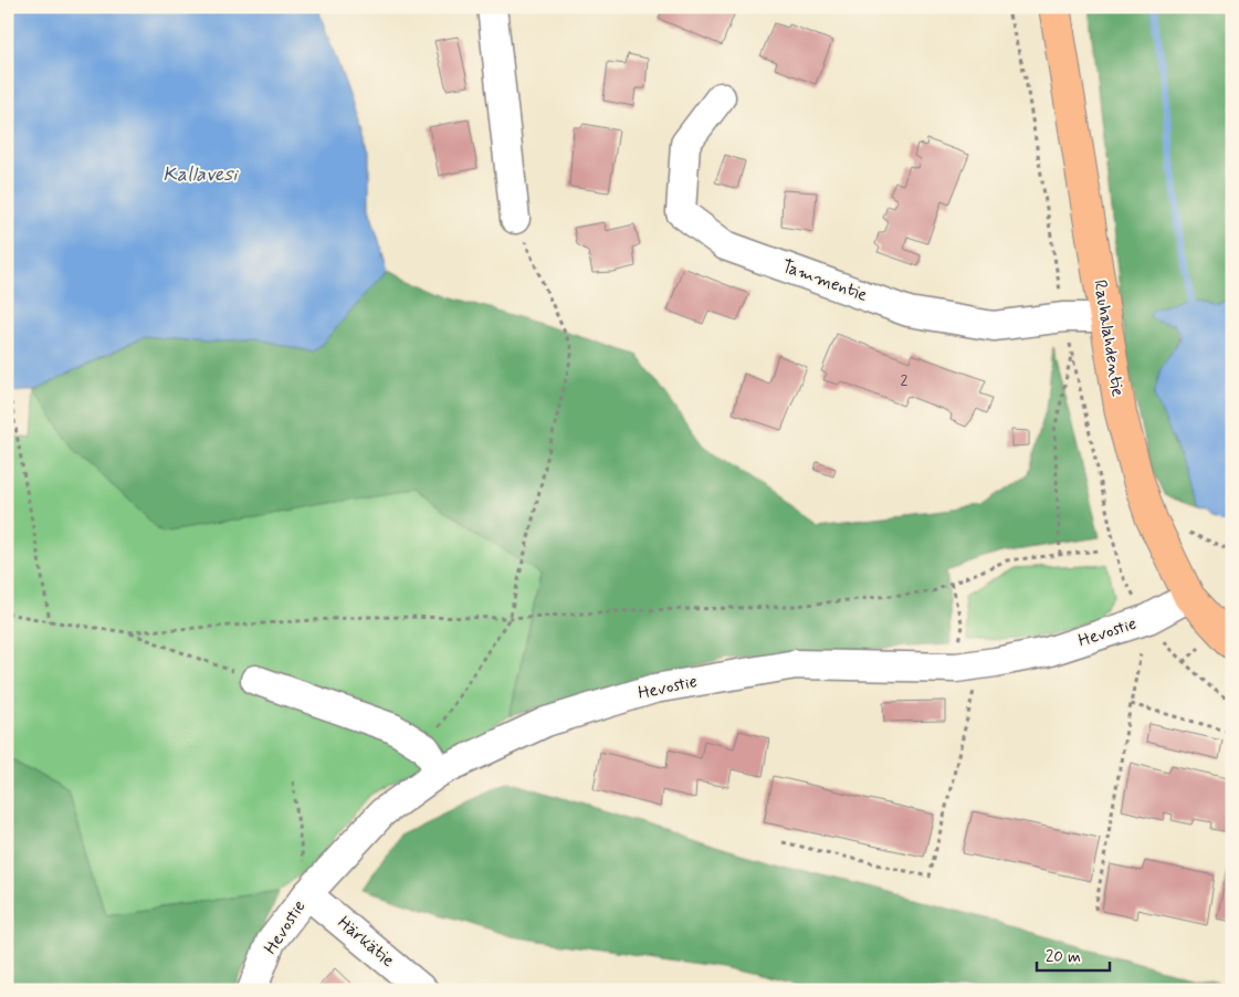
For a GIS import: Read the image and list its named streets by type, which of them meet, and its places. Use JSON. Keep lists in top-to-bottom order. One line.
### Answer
{"streets":{"main road":["Rauhalahdentie"],"street":["Tammentie","Hevostie","Härkätie"]},"crossings":[["Tammentie","Rauhalahdentie"],["Rauhalahdentie","Hevostie"],["Hevostie","Härkätie"]],"water":["Kallavesi"],"house_numbers":["2"],"scale_bar":"20 m"}
